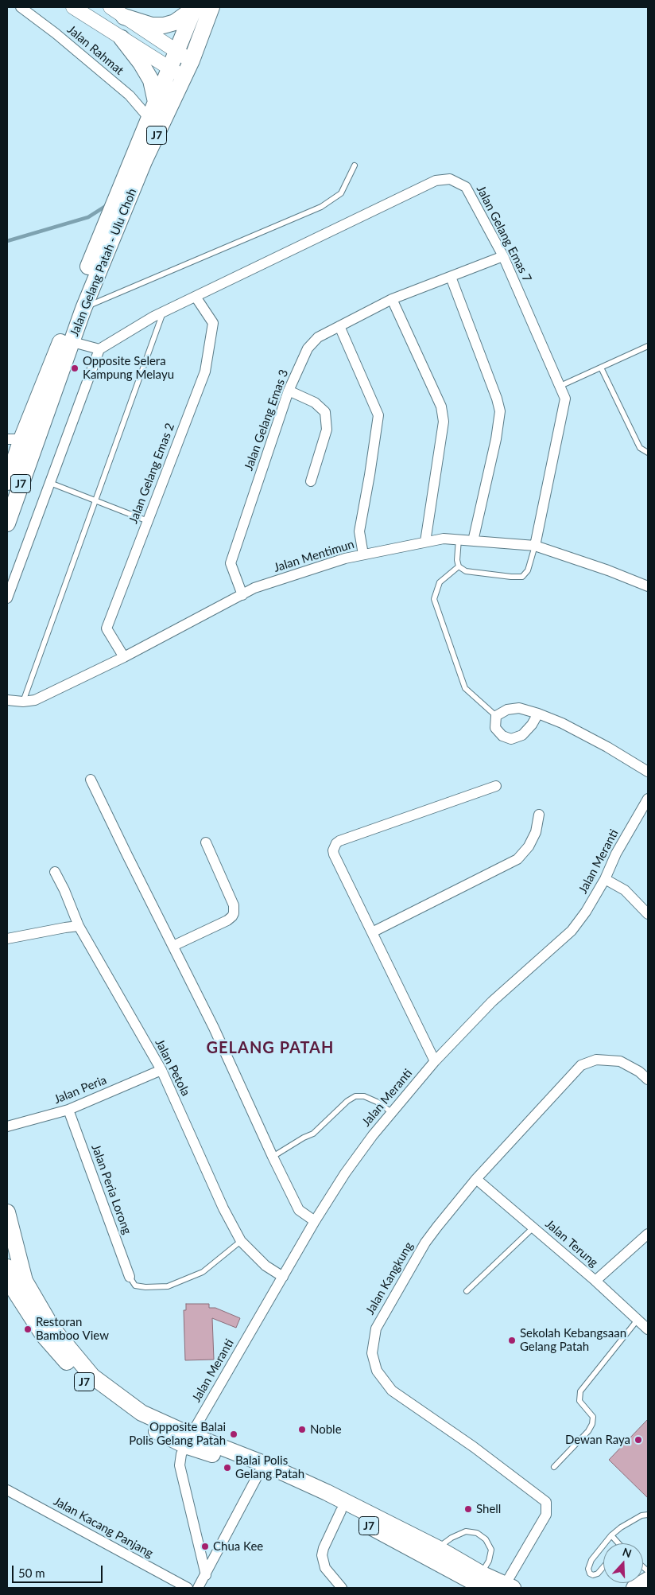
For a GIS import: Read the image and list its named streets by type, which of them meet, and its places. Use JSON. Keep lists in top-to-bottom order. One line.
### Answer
{"streets":{"main road":["J7","Jalan Gelang Patah - Ulu Choh"],"street":["Jalan Rahmat","Jalan Gelang Emas 7","Jalan Gelang Emas 3","Jalan Gelang Emas 2","Jalan Mentimun","Jalan Meranti","Jalan Petola","Jalan Peria","Jalan Peria Lorong","Jalan Terung","Jalan Kangkung","Jalan Kacang Panjang"]},"crossings":[["Jalan Rahmat","Jalan Gelang Patah - Ulu Choh"],["J7","Jalan Meranti"],["J7","Jalan Kangkung"],["Jalan Gelang Emas 7","Jalan Gelang Emas 3"],["Jalan Gelang Emas 7","Jalan Gelang Emas 2"],["Jalan Gelang Emas 7","Jalan Mentimun"],["Jalan Gelang Emas 3","Jalan Mentimun"],["Jalan Gelang Emas 2","Jalan Mentimun"],["Jalan Meranti","Jalan Petola"],["Jalan Petola","Jalan Peria"],["Jalan Peria","Jalan Peria Lorong"],["Jalan Terung","Jalan Kangkung"]],"districts":["GELANG PATAH"],"places":["Opposite Selera Kampung Melayu","Restoran Bamboo View","Sekolah Kebangsaan Gelang Patah","Noble","Opposite Balai Polis Gelang Patah","Dewan Raya","Balai Polis Gelang Patah","Shell","Chua Kee"],"scale_bar":"50 m","north":"top"}
